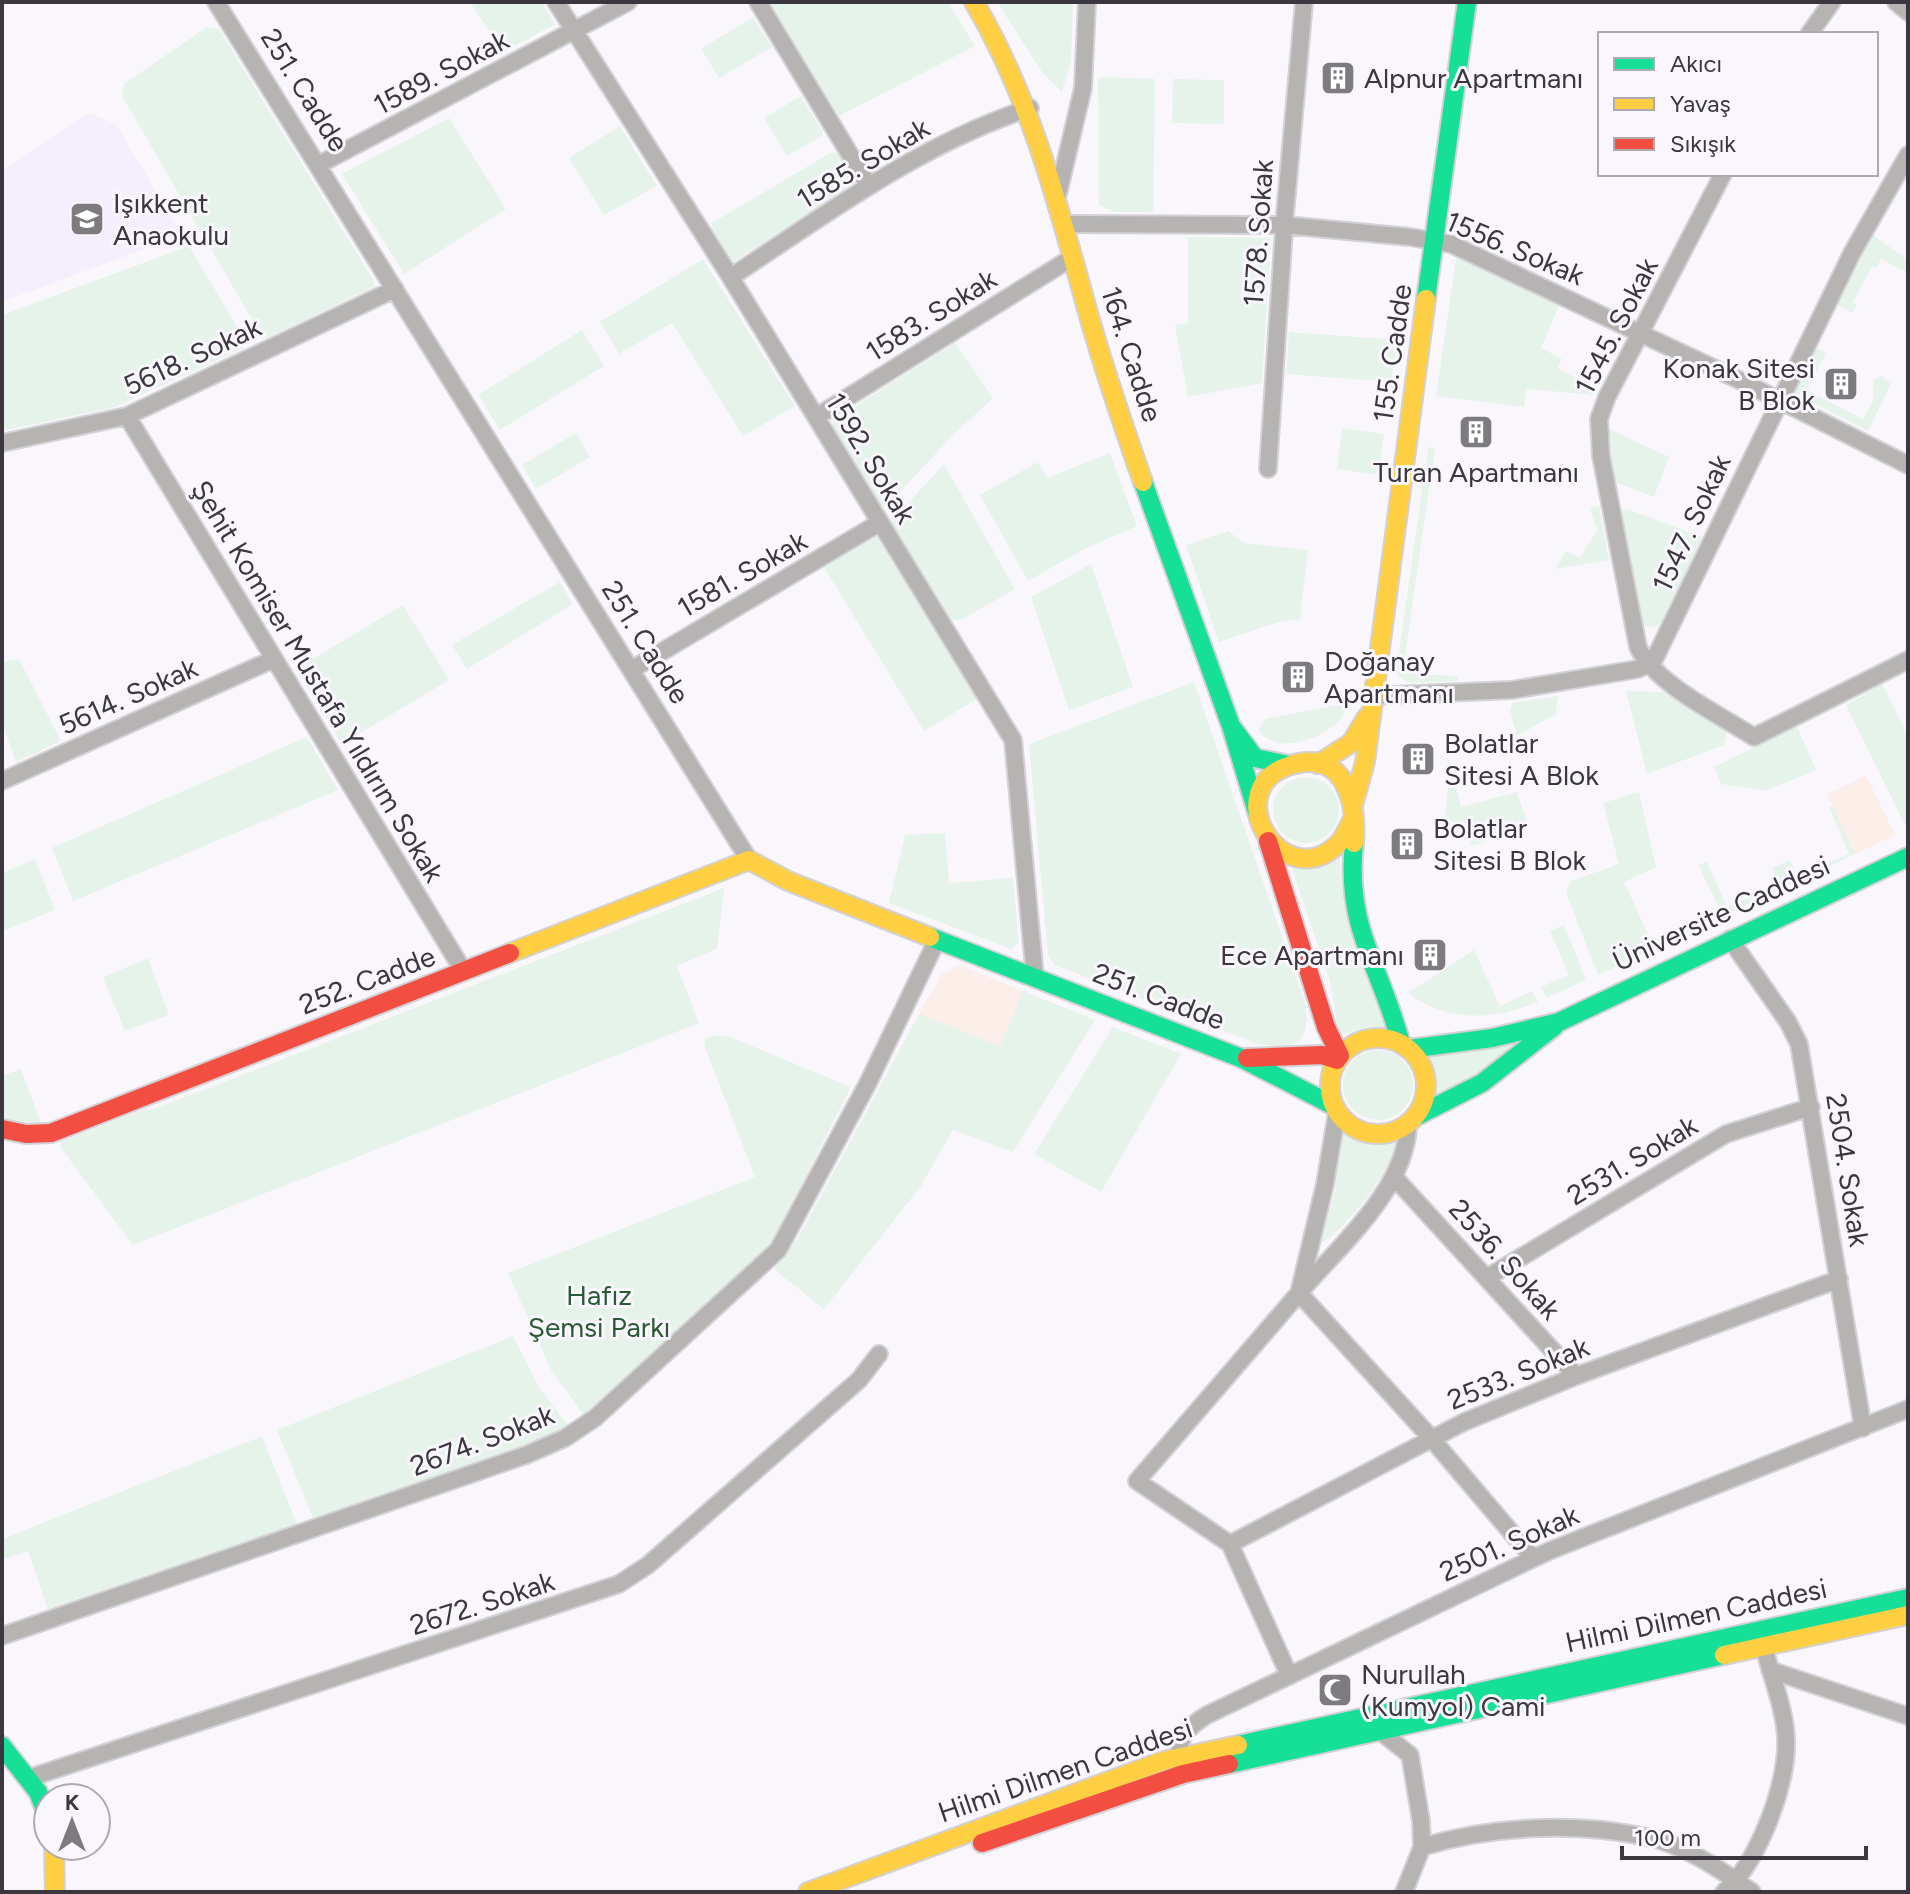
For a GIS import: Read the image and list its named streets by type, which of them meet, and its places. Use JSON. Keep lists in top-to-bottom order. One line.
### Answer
{"streets":{"street":["1589. Sokak","251. Cadde","1585. Sokak","1578. Sokak","1556. Sokak","1583. Sokak","1545. Sokak","155. Cadde","164. Cadde","5618. Sokak","1592. Sokak","1547. Sokak","1581. Sokak","Şehit Komiser Mustafa Yıldırım Sokak","5614. Sokak","Üniversite Caddesi","252. Cadde","2531. Sokak","2504. Sokak","2536. Sokak","2533. Sokak","2674. Sokak","2501. Sokak","2672. Sokak","Hilmi Dilmen Caddesi"]},"crossings":[["1589. Sokak","251. Cadde"],["1589. Sokak","1592. Sokak"],["251. Cadde","5618. Sokak"],["251. Cadde","1592. Sokak"],["251. Cadde","1581. Sokak"],["251. Cadde","Üniversite Caddesi"],["251. Cadde","252. Cadde"],["251. Cadde","2674. Sokak"],["1585. Sokak","164. Cadde"],["1585. Sokak","1592. Sokak"],["1578. Sokak","1556. Sokak"],["1556. Sokak","1545. Sokak"],["1556. Sokak","155. Cadde"],["1556. Sokak","164. Cadde"],["1556. Sokak","1547. Sokak"],["1583. Sokak","164. Cadde"],["1583. Sokak","1592. Sokak"],["1545. Sokak","1547. Sokak"],["155. Cadde","164. Cadde"],["5618. Sokak","Şehit Komiser Mustafa Yıldırım Sokak"],["1592. Sokak","1581. Sokak"],["Şehit Komiser Mustafa Yıldırım Sokak","5614. Sokak"],["Şehit Komiser Mustafa Yıldırım Sokak","252. Cadde"],["Üniversite Caddesi","2504. Sokak"],["2531. Sokak","2504. Sokak"],["2531. Sokak","2536. Sokak"],["2504. Sokak","2533. Sokak"],["2504. Sokak","2501. Sokak"],["2536. Sokak","2533. Sokak"],["2501. Sokak","Hilmi Dilmen Caddesi"]],"parks":["Hafız Şemsi Parkı"],"places":{"building":["Alpnur Apartmanı","Konak Sitesi B Blok","Turan Apartmanı","Doğanay Apartmanı","Bolatlar Sitesi A Blok","Bolatlar Sitesi B Blok","Ece Apartmanı"],"school or university":["Işıkkent Anaokulu"],"mosque":["Nurullah (Kumyol) Cami"]},"legend":["Akıcı","Yavaş","Sıkışık"],"scale_bar":"100 m","north":"top"}
